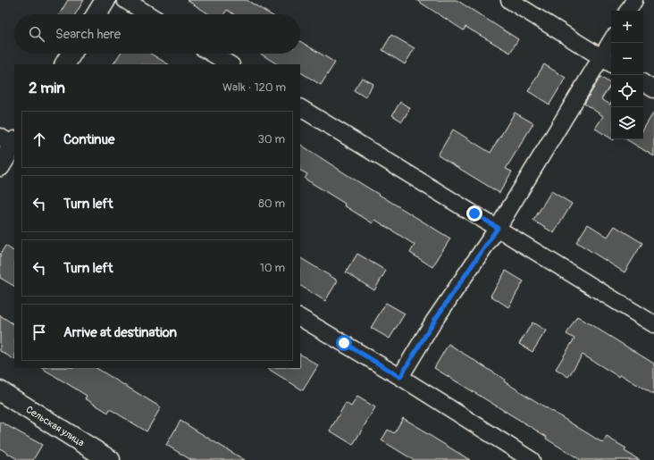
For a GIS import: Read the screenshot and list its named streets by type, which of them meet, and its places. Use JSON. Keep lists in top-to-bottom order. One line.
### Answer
{"streets":{"main road":["Сельская улица"]},"page":{"map_buttons":["+","−"],"search":"Search here","heading":["2 min","Walk · 120 m"],"list":[["Continue","30 m"],["Turn left","80 m"],["Turn left","10 m"],"Arrive at destination"]}}
